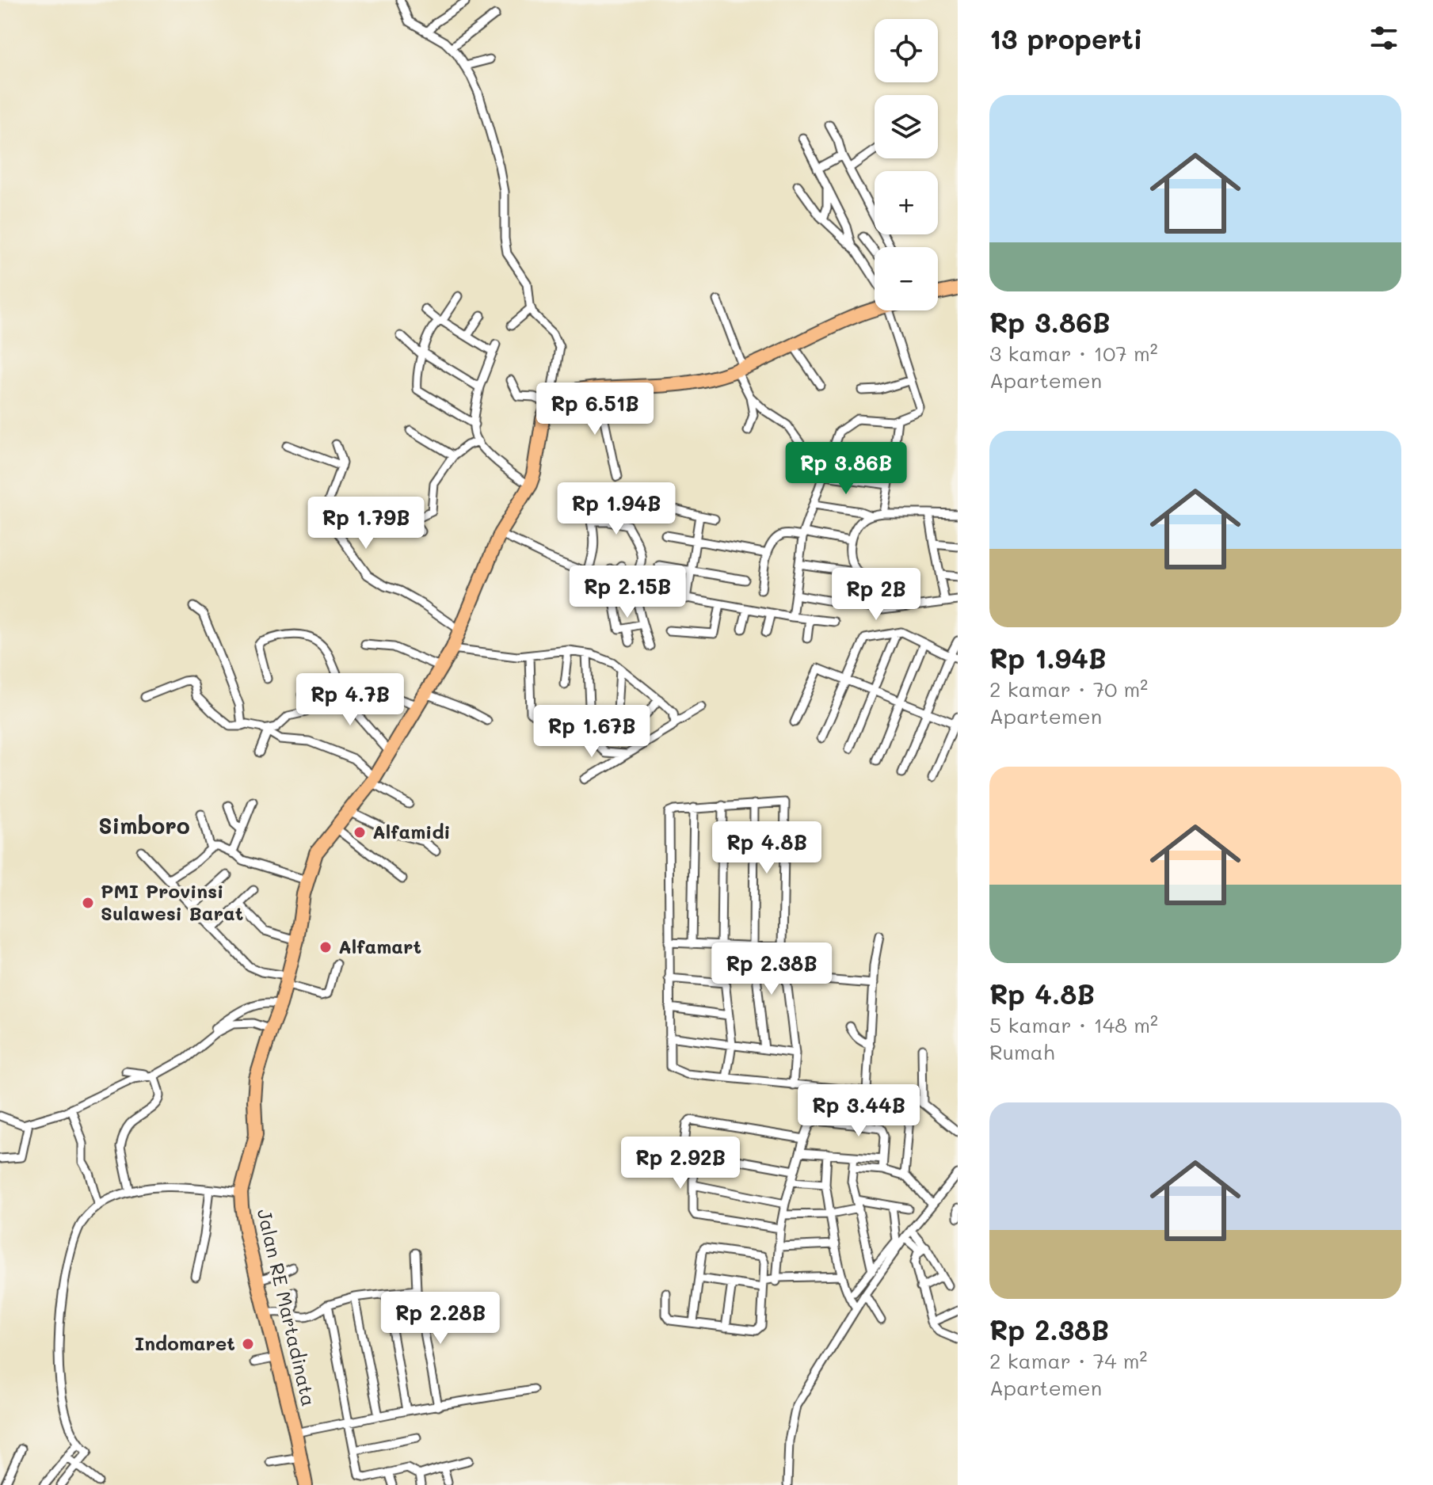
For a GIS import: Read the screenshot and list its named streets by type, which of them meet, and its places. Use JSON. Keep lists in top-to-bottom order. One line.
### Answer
{"streets":{"highway":["Jalan RE Martadinata"]},"districts":["Simboro"],"places":["Alfamidi","PMI Provinsi Sulawesi Barat","Alfamart","Indomaret"],"page":{"heading":"13 properti","map_buttons":["+","−"],"list":[{"name":"Rp 3.86B","note":"3 kamar · 107 m² · Apartemen"},{"name":"Rp 1.94B","note":"2 kamar · 70 m² · Apartemen"},{"name":"Rp 4.8B","note":"5 kamar · 148 m² · Rumah"},{"name":"Rp 2.38B","note":"2 kamar · 74 m² · Apartemen"}],"price":["Rp 6.51B","Rp 3.86B","Rp 1.94B","Rp 1.79B","Rp 2.15B","Rp 2B","Rp 4.7B","Rp 1.67B","Rp 4.8B","Rp 2.38B","Rp 3.44B","Rp 2.92B","Rp 2.28B"]}}
